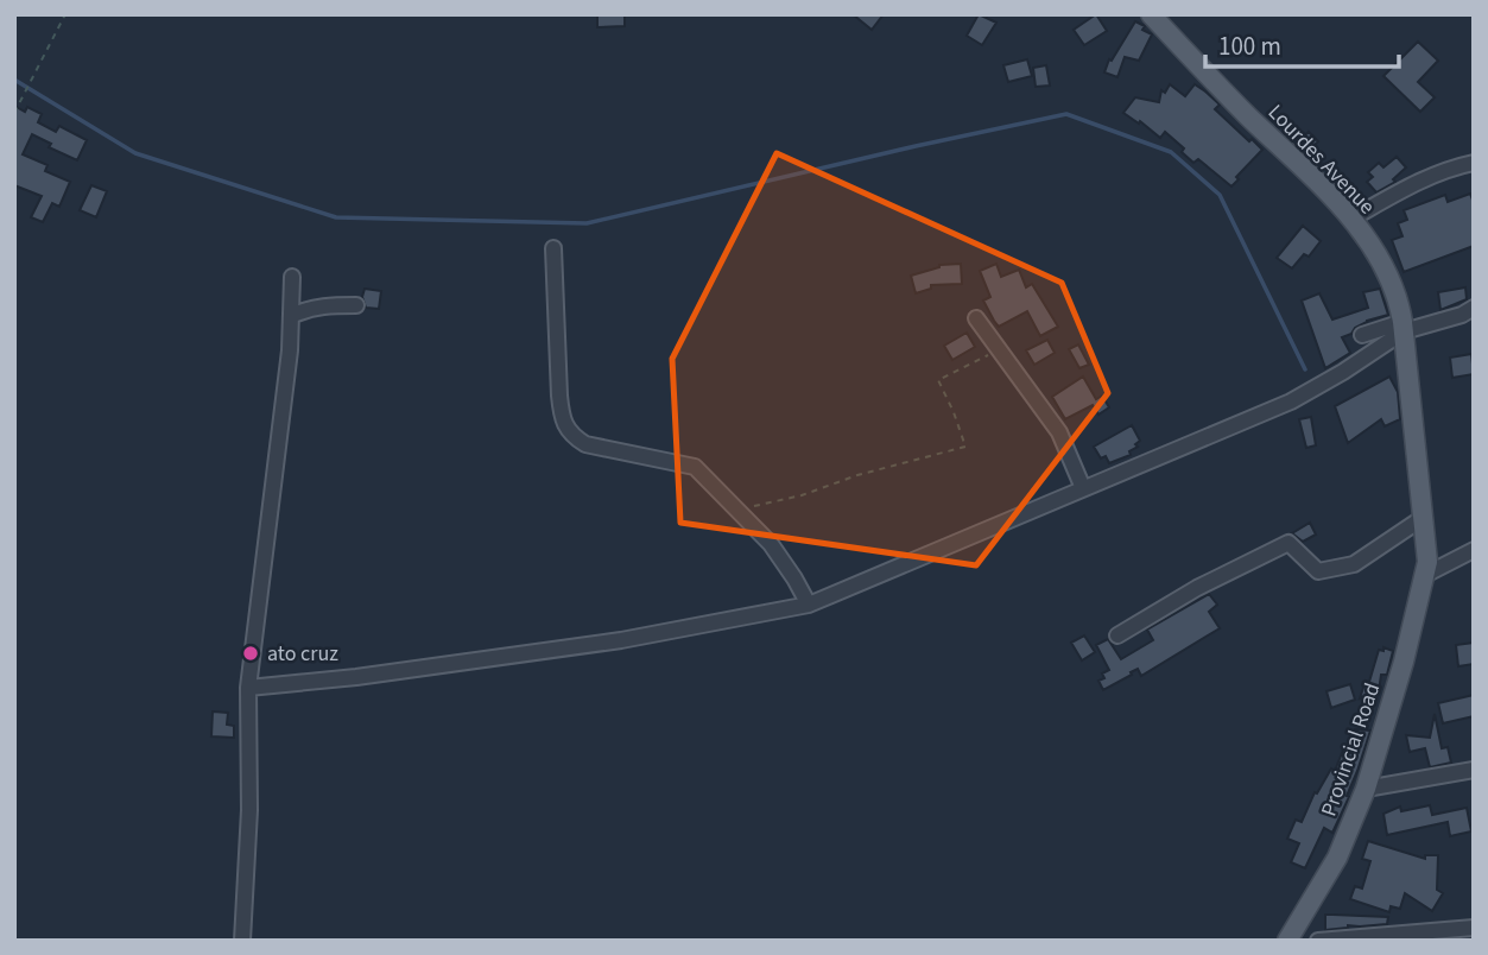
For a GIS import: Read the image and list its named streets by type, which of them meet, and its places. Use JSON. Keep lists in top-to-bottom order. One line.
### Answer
{"streets":{"main road":["Lourdes Avenue","Provincial Road"]},"crossings":[["Lourdes Avenue","Provincial Road"]],"places":["ato cruz"],"scale_bar":"100 m"}
